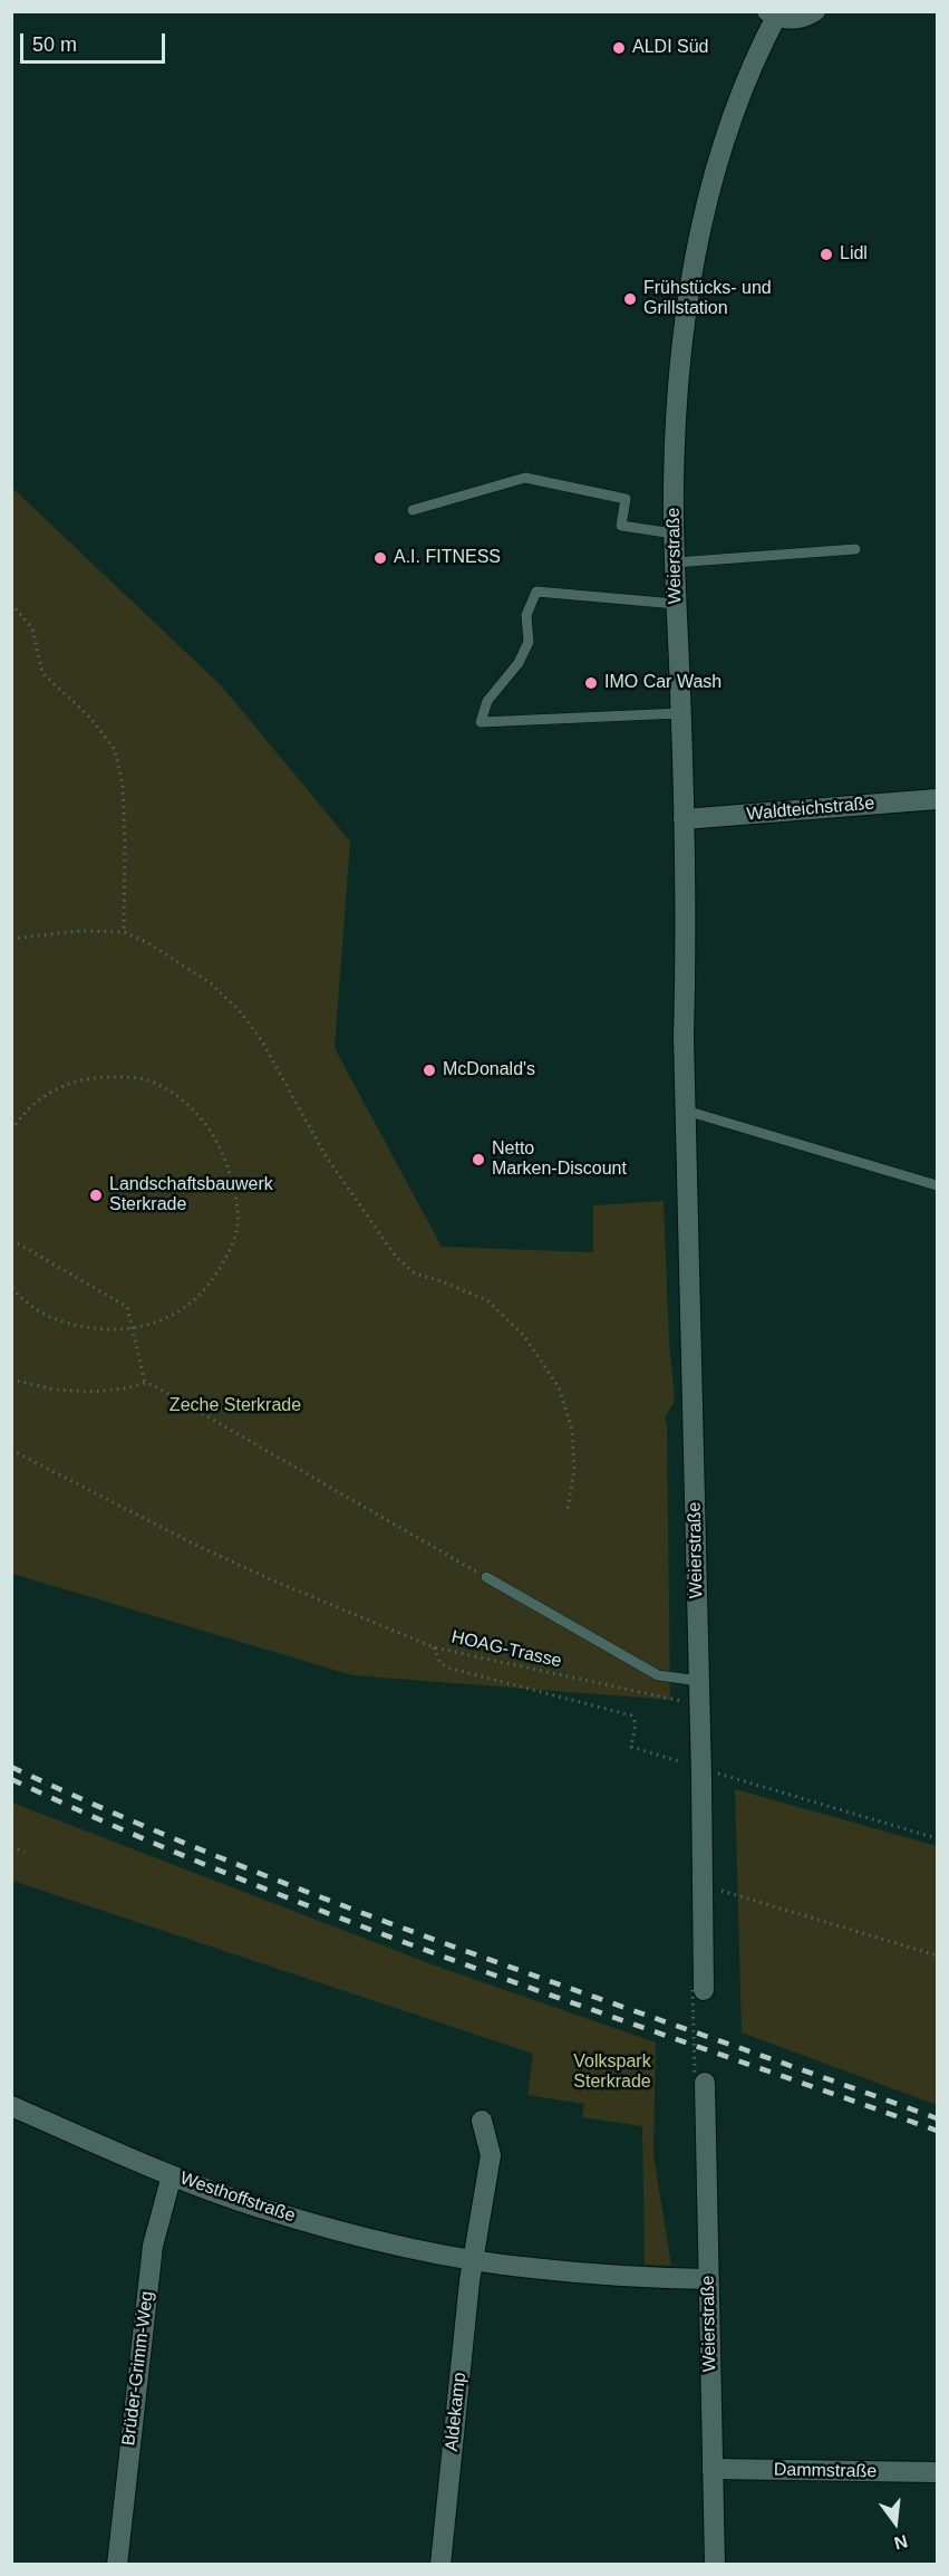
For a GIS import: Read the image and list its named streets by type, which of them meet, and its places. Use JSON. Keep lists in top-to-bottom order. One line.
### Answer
{"streets":{"main road":["Weierstraße","Waldteichstraße","Westhoffstraße","Brüder-Grimm-Weg","Aldekamp","Dammstraße"],"path":["HOAG-Trasse"]},"crossings":[["Weierstraße","Waldteichstraße"],["Weierstraße","HOAG-Trasse"],["Weierstraße","Westhoffstraße"],["Weierstraße","Dammstraße"],["Westhoffstraße","Brüder-Grimm-Weg"],["Westhoffstraße","Aldekamp"]],"parks":["Zeche Sterkrade","Volkspark Sterkrade"],"places":["ALDI Süd","Lidl","Frühstücks- und Grillstation","A.I. FITNESS","IMO Car Wash","McDonald's","Netto Marken-Discount","Landschaftsbauwerk Sterkrade"],"scale_bar":"50 m","north":"bottom"}
